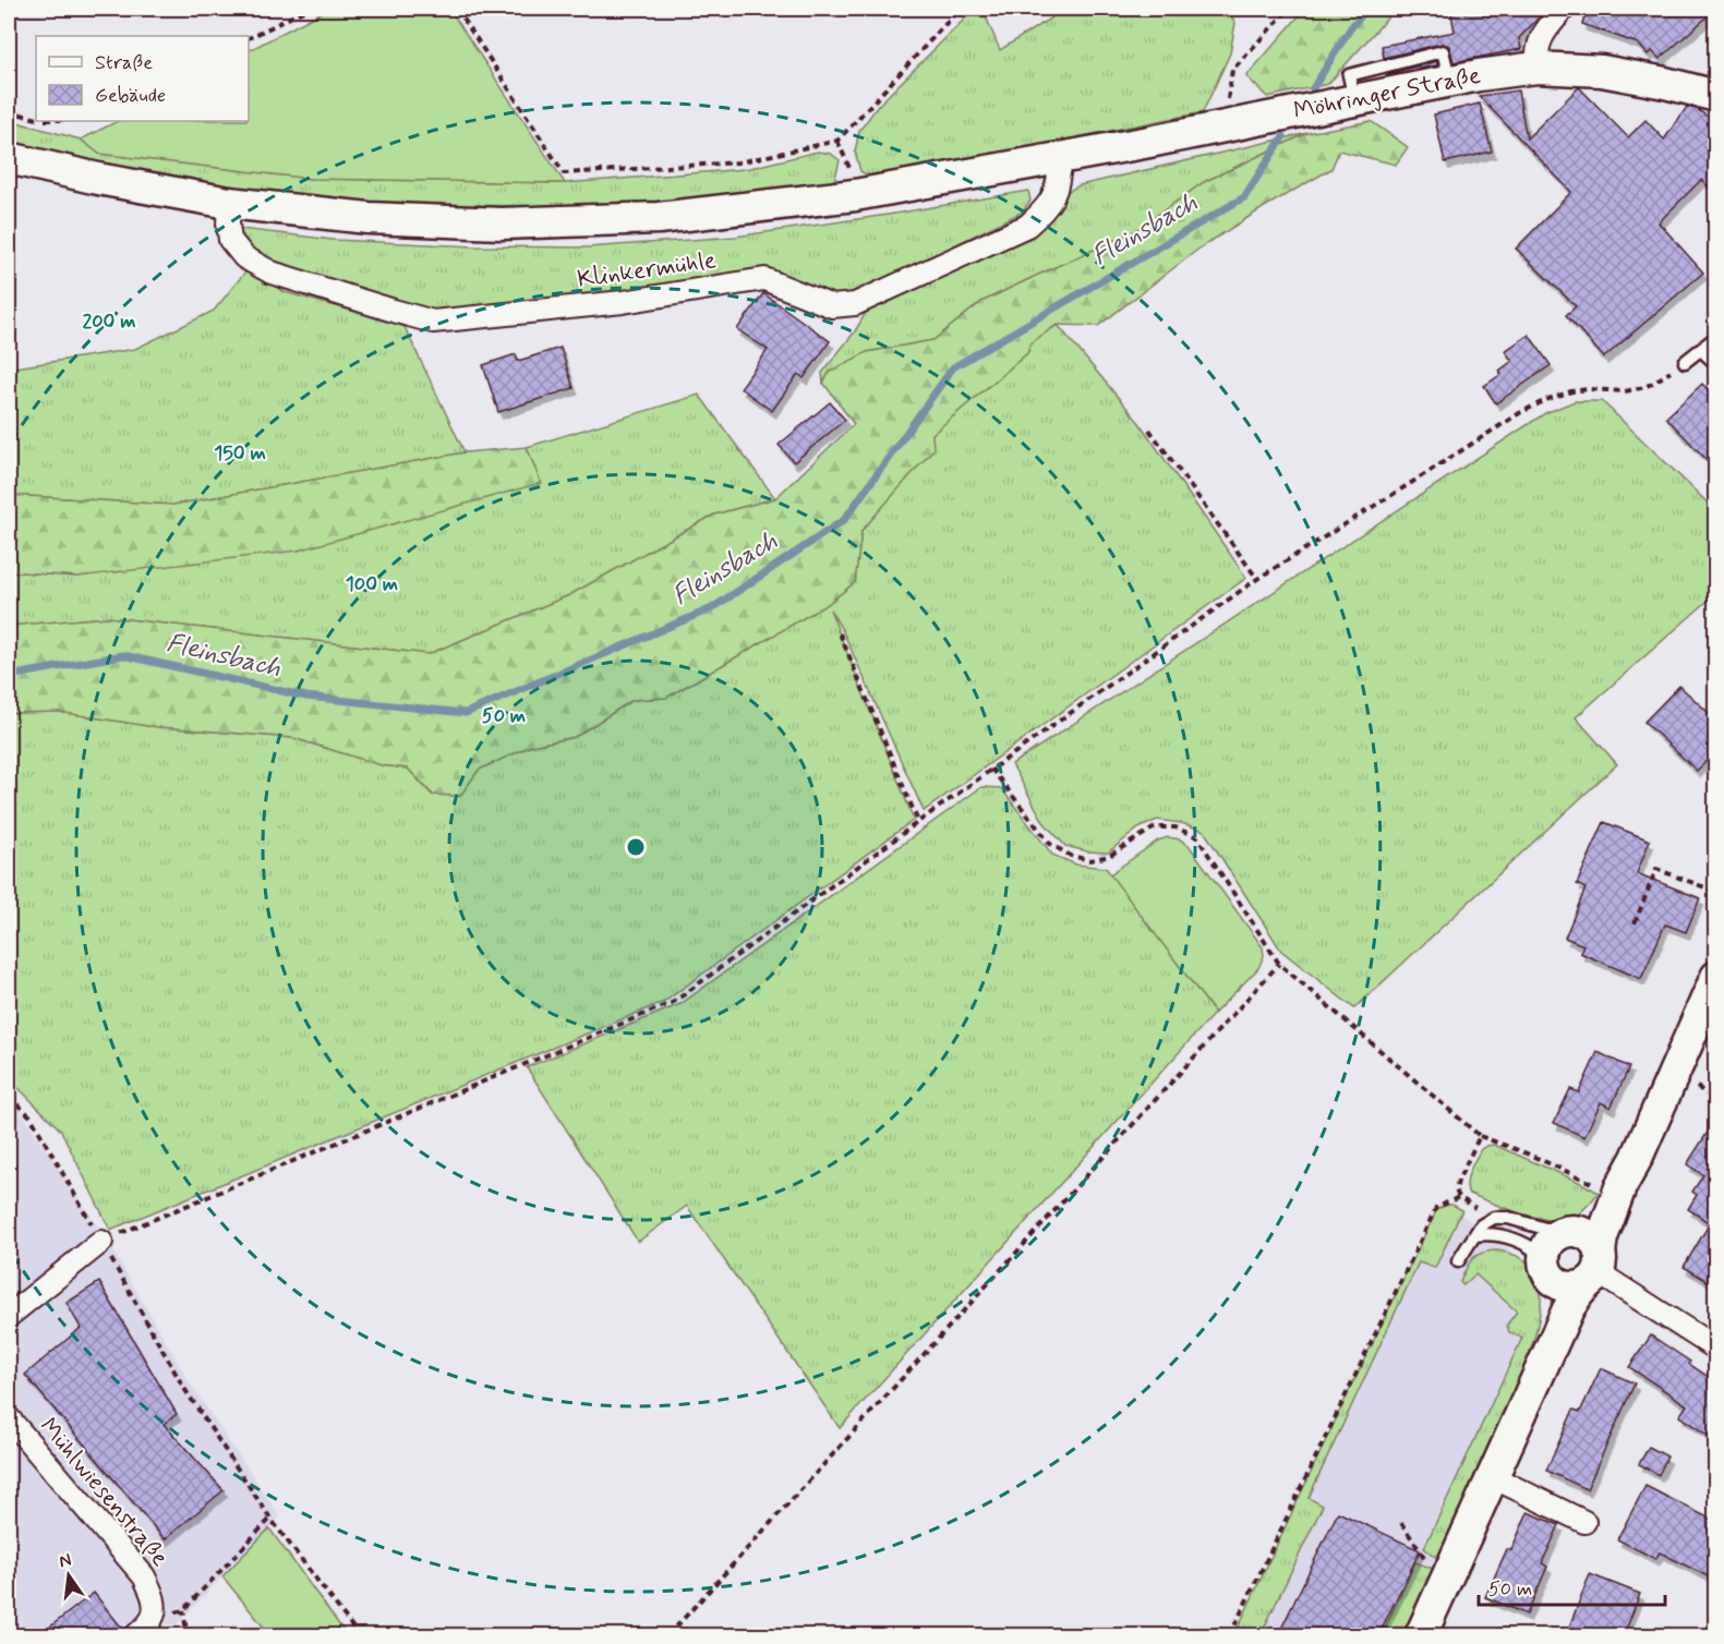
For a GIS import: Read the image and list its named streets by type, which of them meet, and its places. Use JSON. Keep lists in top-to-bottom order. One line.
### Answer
{"streets":{"main road":["Möhringer Straße"],"street":["Klinkermühle","Mühlwiesenstraße"]},"crossings":[["Möhringer Straße","Klinkermühle"]],"water":["Fleinsbach"],"legend":["Straße","Gebäude"],"scale_bar":"50 m","north":"top","rings":["200 m","150 m","100 m","50 m"]}
